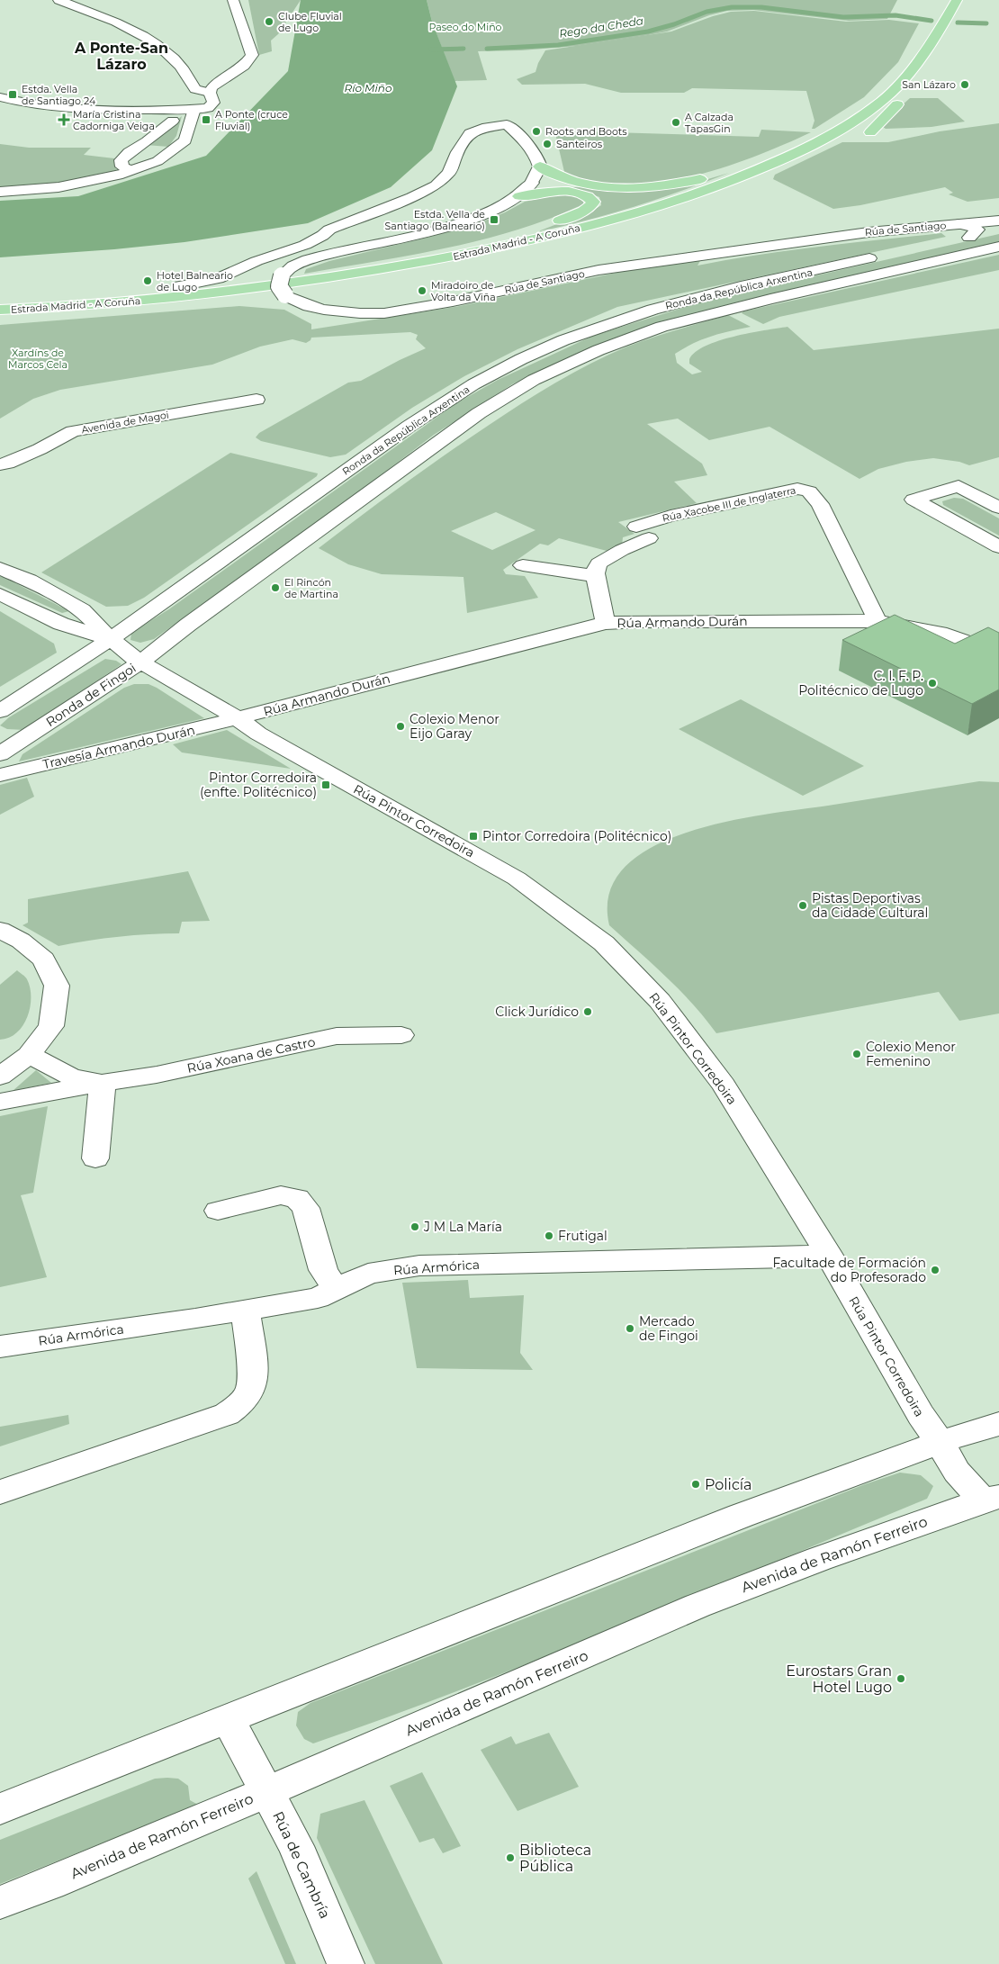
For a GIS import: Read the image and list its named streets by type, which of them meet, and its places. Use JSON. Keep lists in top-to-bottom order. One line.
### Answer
{"streets":{"highway":["Estrada Madrid - A Coruña"],"street":["Rúa de Santiago","Ronda da República Arxentina","Avenida de Magoi","Rúa Xacobe III de Inglaterra","Rúa Armando Durán","Ronda de Fingoi","Travesía Armando Durán","Rúa Pintor Corredoira","Rúa Xoana de Castro","Rúa Armórica","Avenida de Ramón Ferreiro","Rúa de Cambría"]},"crossings":[["Ronda da República Arxentina","Ronda de Fingoi"],["Ronda da República Arxentina","Rúa Pintor Corredoira"],["Rúa Xacobe III de Inglaterra","Rúa Armando Durán"],["Rúa Armando Durán","Travesía Armando Durán"],["Rúa Armando Durán","Rúa Pintor Corredoira"],["Ronda de Fingoi","Rúa Pintor Corredoira"],["Travesía Armando Durán","Rúa Pintor Corredoira"],["Rúa Pintor Corredoira","Rúa Armórica"],["Rúa Pintor Corredoira","Avenida de Ramón Ferreiro"],["Avenida de Ramón Ferreiro","Rúa de Cambría"]],"districts":["A Ponte-San Lázaro"],"water":["Rego da Cheda","Río Miño"],"parks":["Paseo do Miño","Xardíns de Marcos Cela"],"places":{"other":["Clube Fluvial de Lugo","San Lázaro","A Calzada TapasGin","Roots and Boots","Santeiros","Hotel Balneario de Lugo","Miradoiro de Volta da Viña","El Rincón de Martina","C. I. F. P. Politécnico de Lugo","Colexio Menor Eijo Garay","Pistas Deportivas da Cidade Cultural","Click Jurídico","Colexio Menor Femenino","J M La María","Frutigal","Facultade de Formación do Profesorado","Mercado de Fingoi","Policía","Eurostars Gran Hotel Lugo","Biblioteca Pública"],"transit":["Estda. Vella de Santiago 24","A Ponte (cruce Fluvial)","Estda. Vella de Santiago (Balneario)","Pintor Corredoira (enfte. Politécnico)","Pintor Corredoira (Politécnico)"],"health":["María Cristina Cadorniga Veiga"]}}
